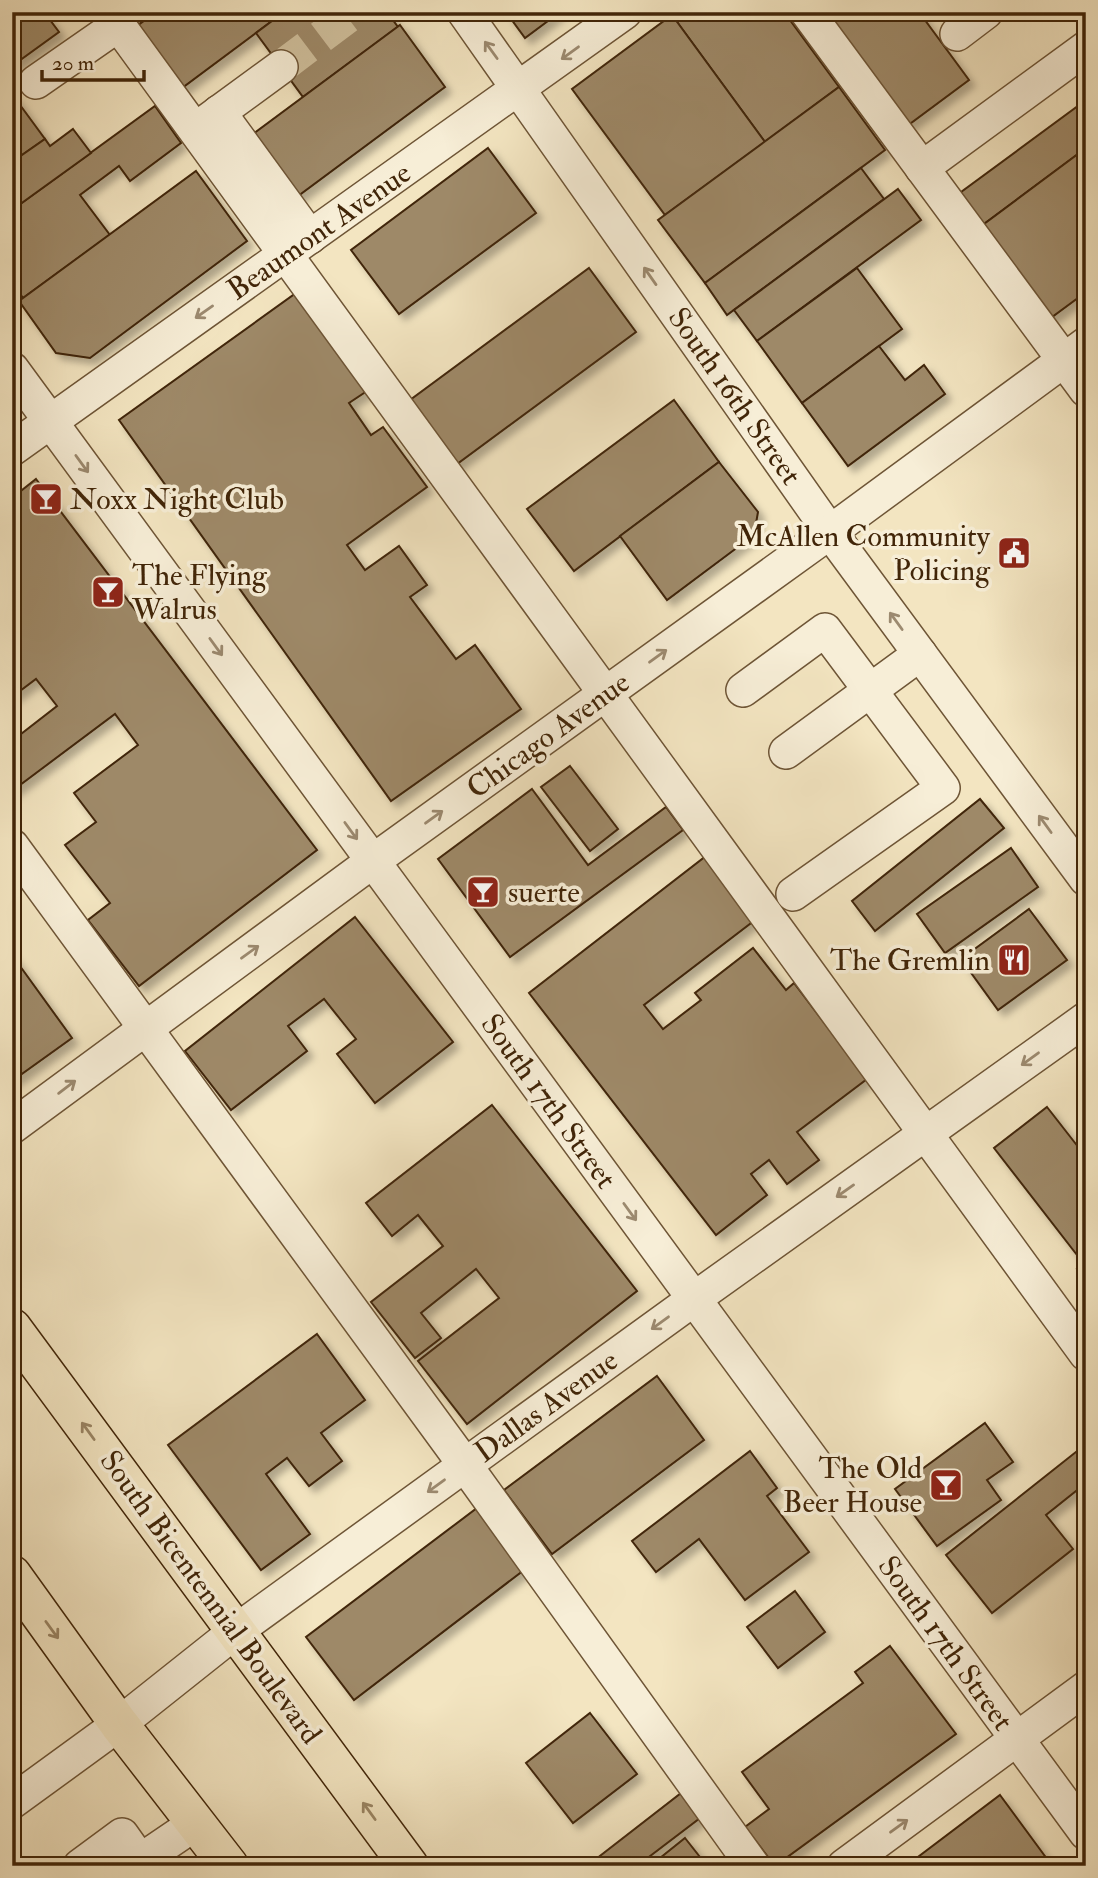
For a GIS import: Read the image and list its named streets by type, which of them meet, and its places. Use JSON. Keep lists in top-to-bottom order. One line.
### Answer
{"streets":{"main road":["South Bicentennial Boulevard"],"street":["Beaumont Avenue","South 16th Street","Chicago Avenue","South 17th Street","Dallas Avenue"]},"crossings":[["Beaumont Avenue","South 16th Street"],["Beaumont Avenue","South 17th Street"],["South 16th Street","Chicago Avenue"],["Chicago Avenue","South 17th Street"],["South 17th Street","Dallas Avenue"],["Dallas Avenue","South Bicentennial Boulevard"]],"one_way":["Beaumont Avenue","Chicago Avenue","Dallas Avenue"],"places":{"bar":["Noxx Night Club","The Flying Walrus","suerte","The Old Beer House"],"public building":["McAllen Community Policing"],"restaurant":["The Gremlin"]},"scale_bar":"20 m"}
